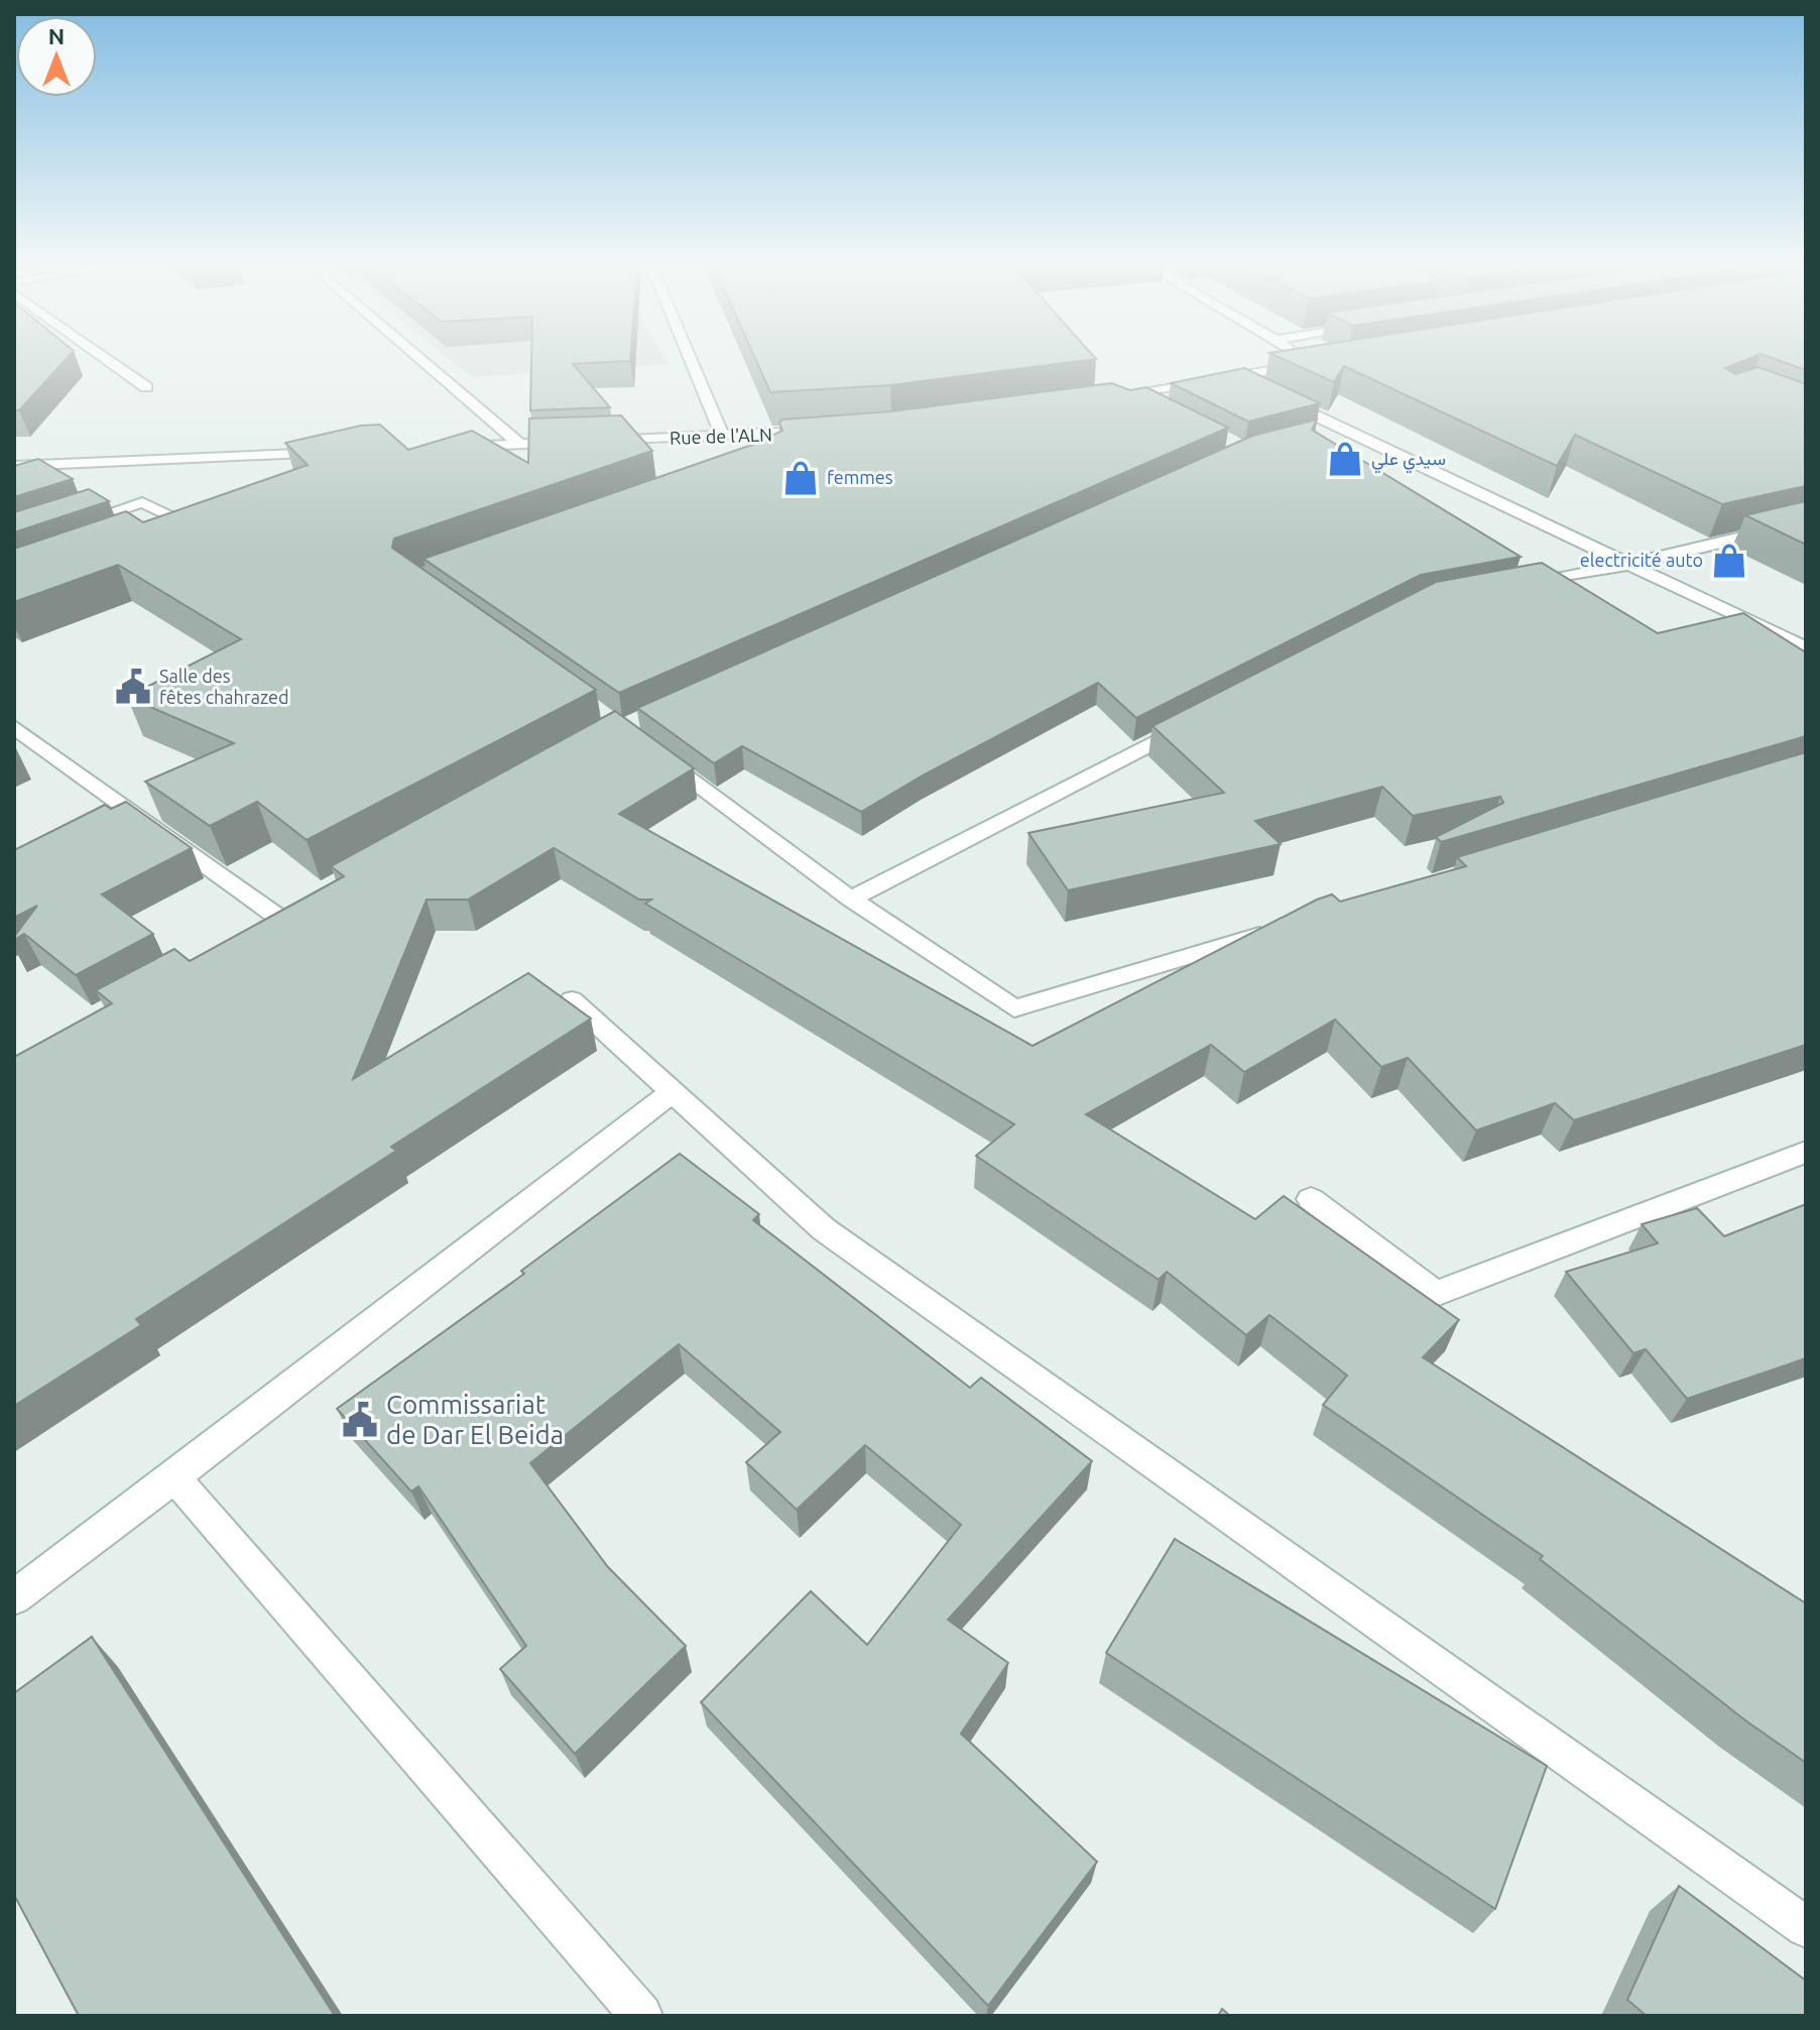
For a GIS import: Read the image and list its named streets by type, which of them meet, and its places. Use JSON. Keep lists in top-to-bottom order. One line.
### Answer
{"streets":{"street":["Rue de l'ALN"]},"places":{"shop":["سيدي علي","femmes","electricité auto"],"public building":["Salle des fêtes chahrazed","Commissariat de Dar El Beida"]},"north":"top"}
